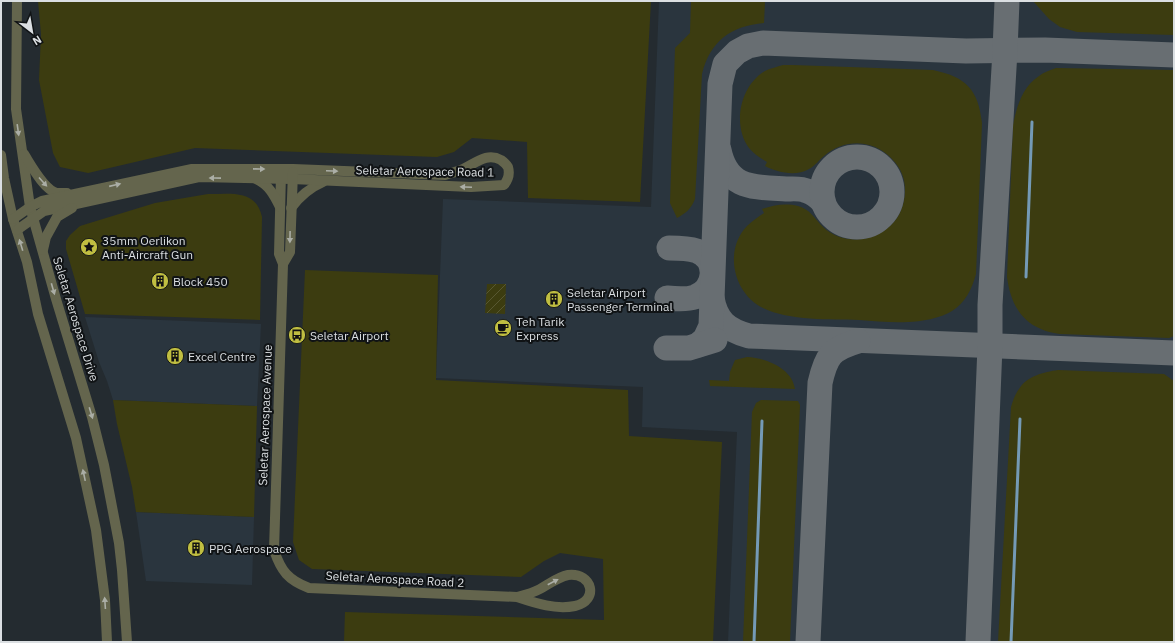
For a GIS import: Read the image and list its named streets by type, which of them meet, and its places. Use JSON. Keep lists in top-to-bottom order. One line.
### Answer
{"streets":{"street":["Seletar Aerospace Road 1","Seletar Aerospace Drive","Seletar Aerospace Avenue","Seletar Aerospace Road 2"]},"crossings":[["Seletar Aerospace Road 1","Seletar Aerospace Drive"],["Seletar Aerospace Road 1","Seletar Aerospace Avenue"],["Seletar Aerospace Avenue","Seletar Aerospace Road 2"]],"places":{"place":["35mm Oerlikon Anti-Aircraft Gun"],"building":["Block 450","Seletar Airport Passenger Terminal","Excel Centre","PPG Aerospace"],"cafe":["Teh Tarik Express"],"bus stop":["Seletar Airport"]},"north":"bottom right"}
